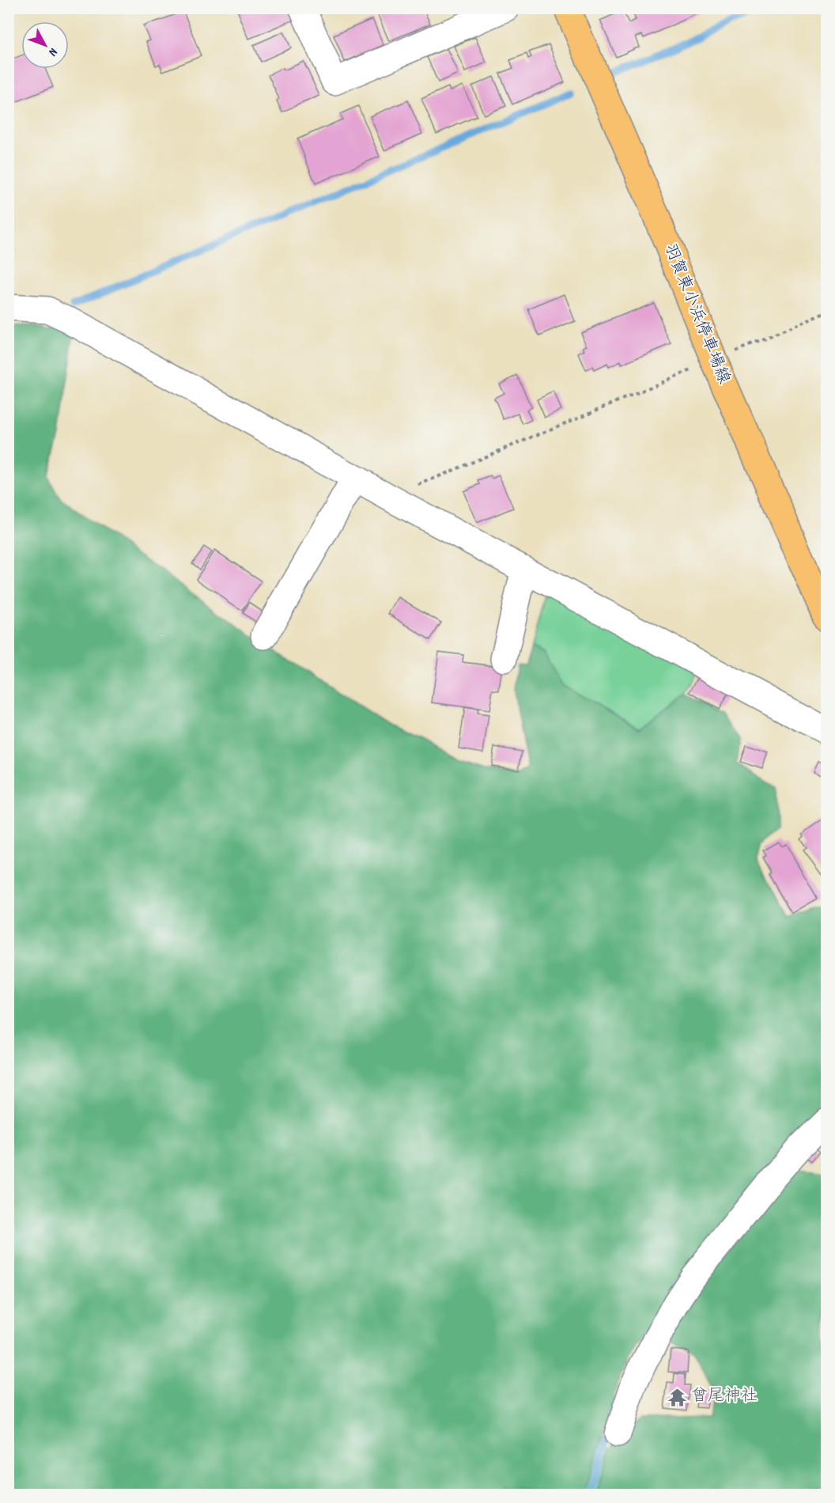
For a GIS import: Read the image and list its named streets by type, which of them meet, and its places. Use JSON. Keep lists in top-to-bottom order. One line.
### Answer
{"streets":{"main road":["羽賀東小浜停車場線"]},"places":{"temple":["曾尾神社"]},"north":"bottom right"}
